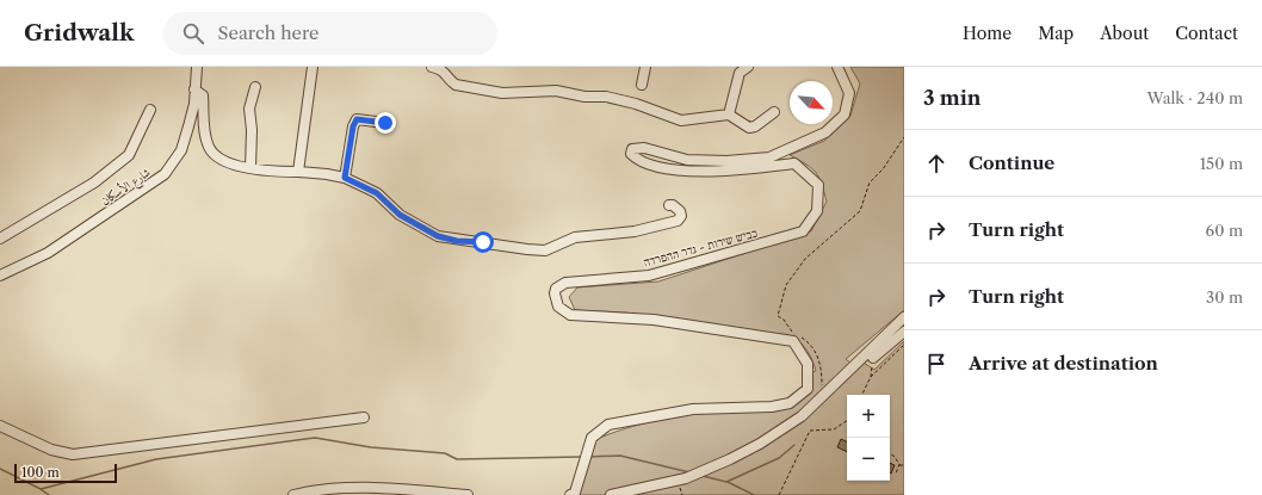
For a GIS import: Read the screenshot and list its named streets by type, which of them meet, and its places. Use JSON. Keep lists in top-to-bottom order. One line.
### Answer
{"streets":{"street":["شارع الأسكان","כביש שירות - גדר ההפרדה"]},"scale_bar":"100 m","north":"bottom right","page":{"header":"Gridwalk","search":"Search here","nav":["Home","Map","About","Contact"],"heading":["3 min","Walk · 240 m"],"list":[["Continue","150 m"],["Turn right","60 m"],["Turn right","30 m"],"Arrive at destination"],"map_buttons":["+","−"],"scale":"100 m"}}
